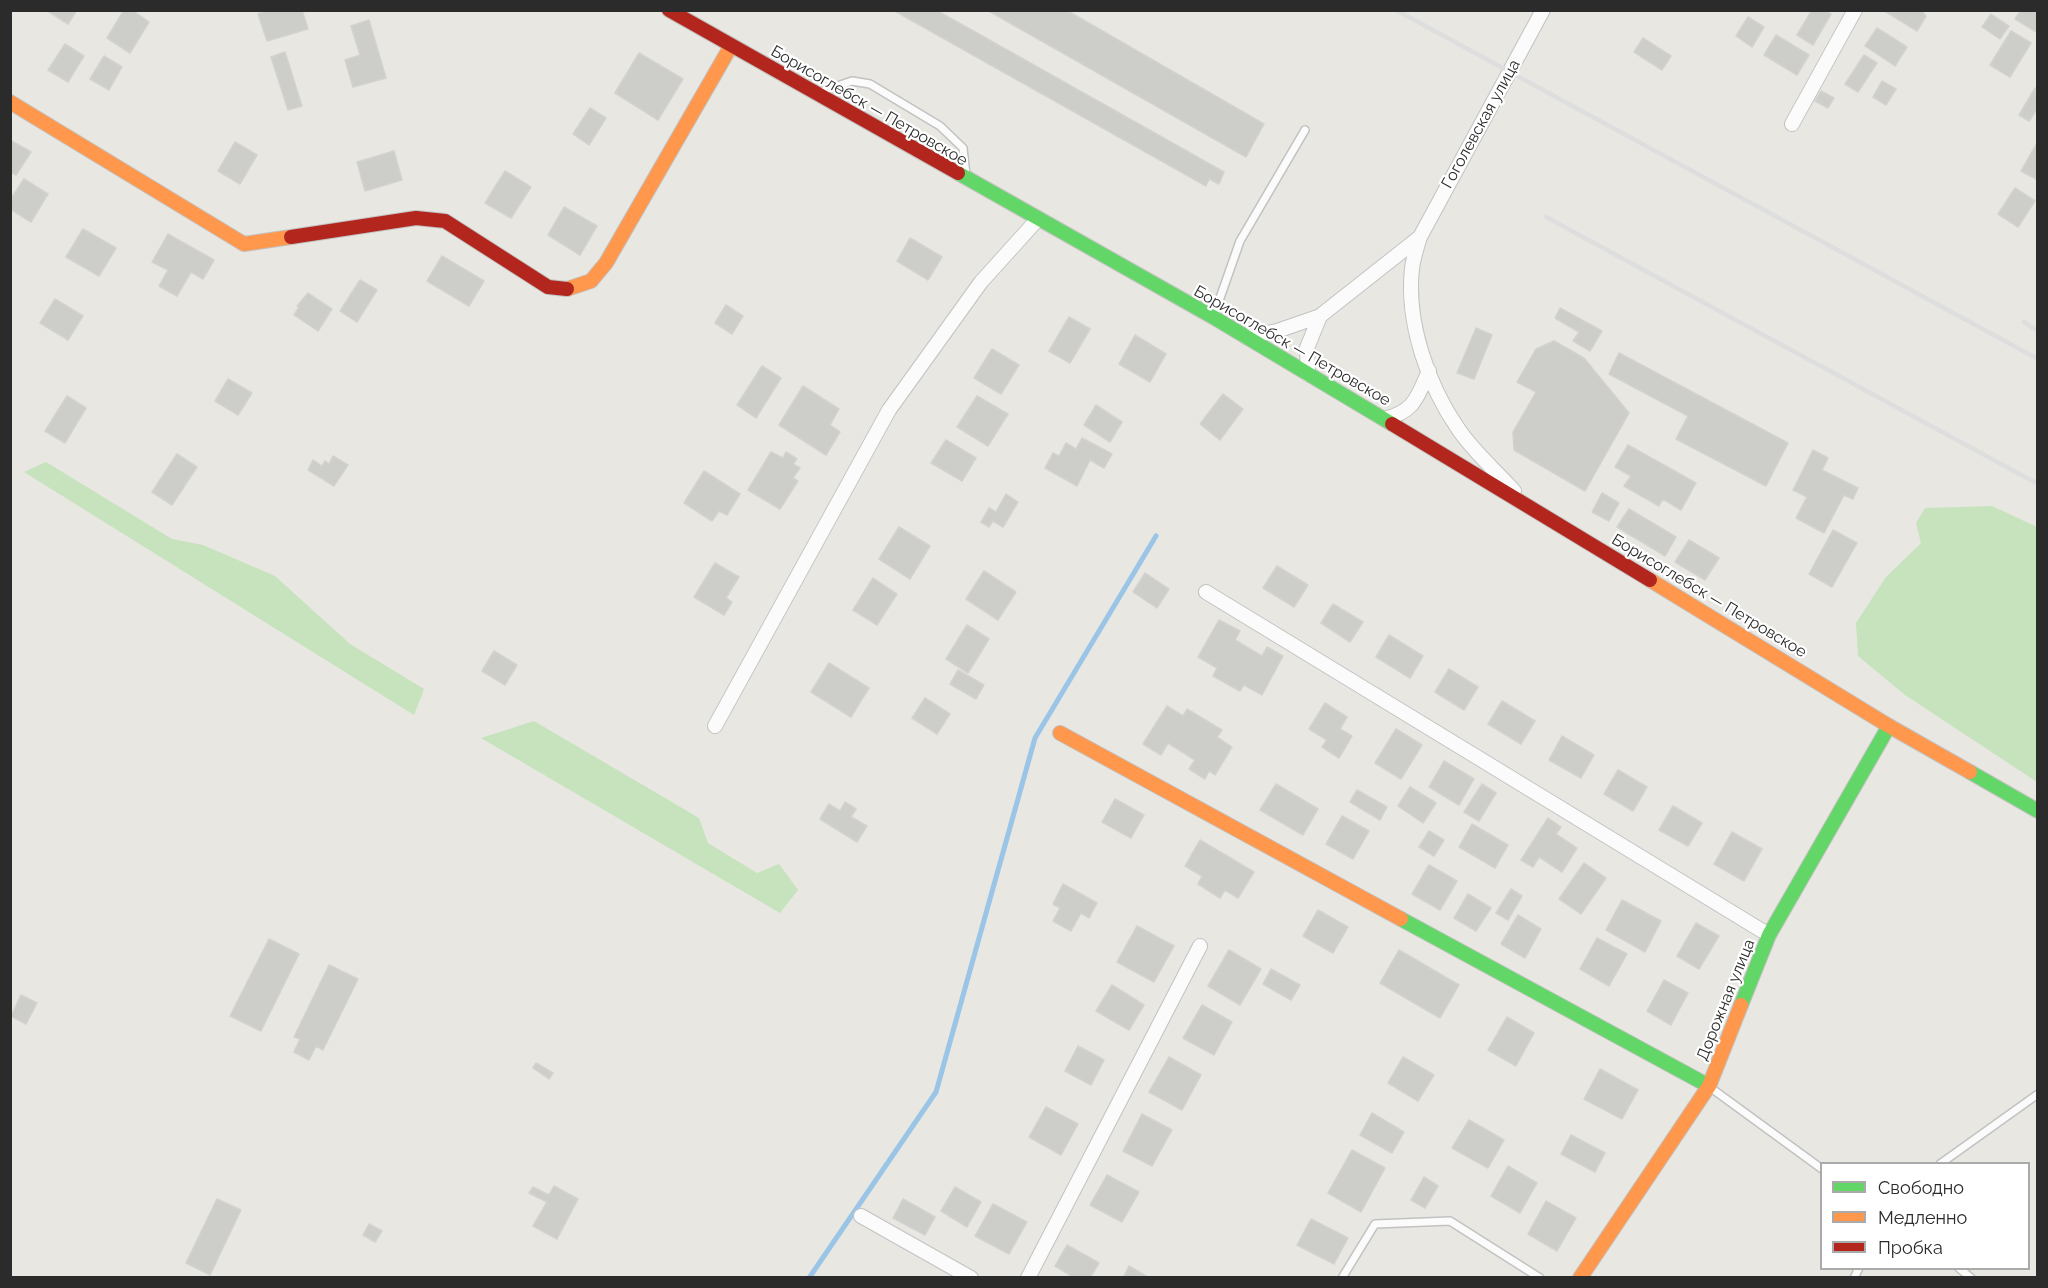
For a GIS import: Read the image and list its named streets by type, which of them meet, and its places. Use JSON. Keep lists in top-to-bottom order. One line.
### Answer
{"streets":{"street":["Борисоглебск — Петровское","Гоголевская улица","Дорожная улица"]},"crossings":[["Борисоглебск — Петровское","Дорожная улица"]],"legend":["Свободно","Медленно","Пробка"]}
